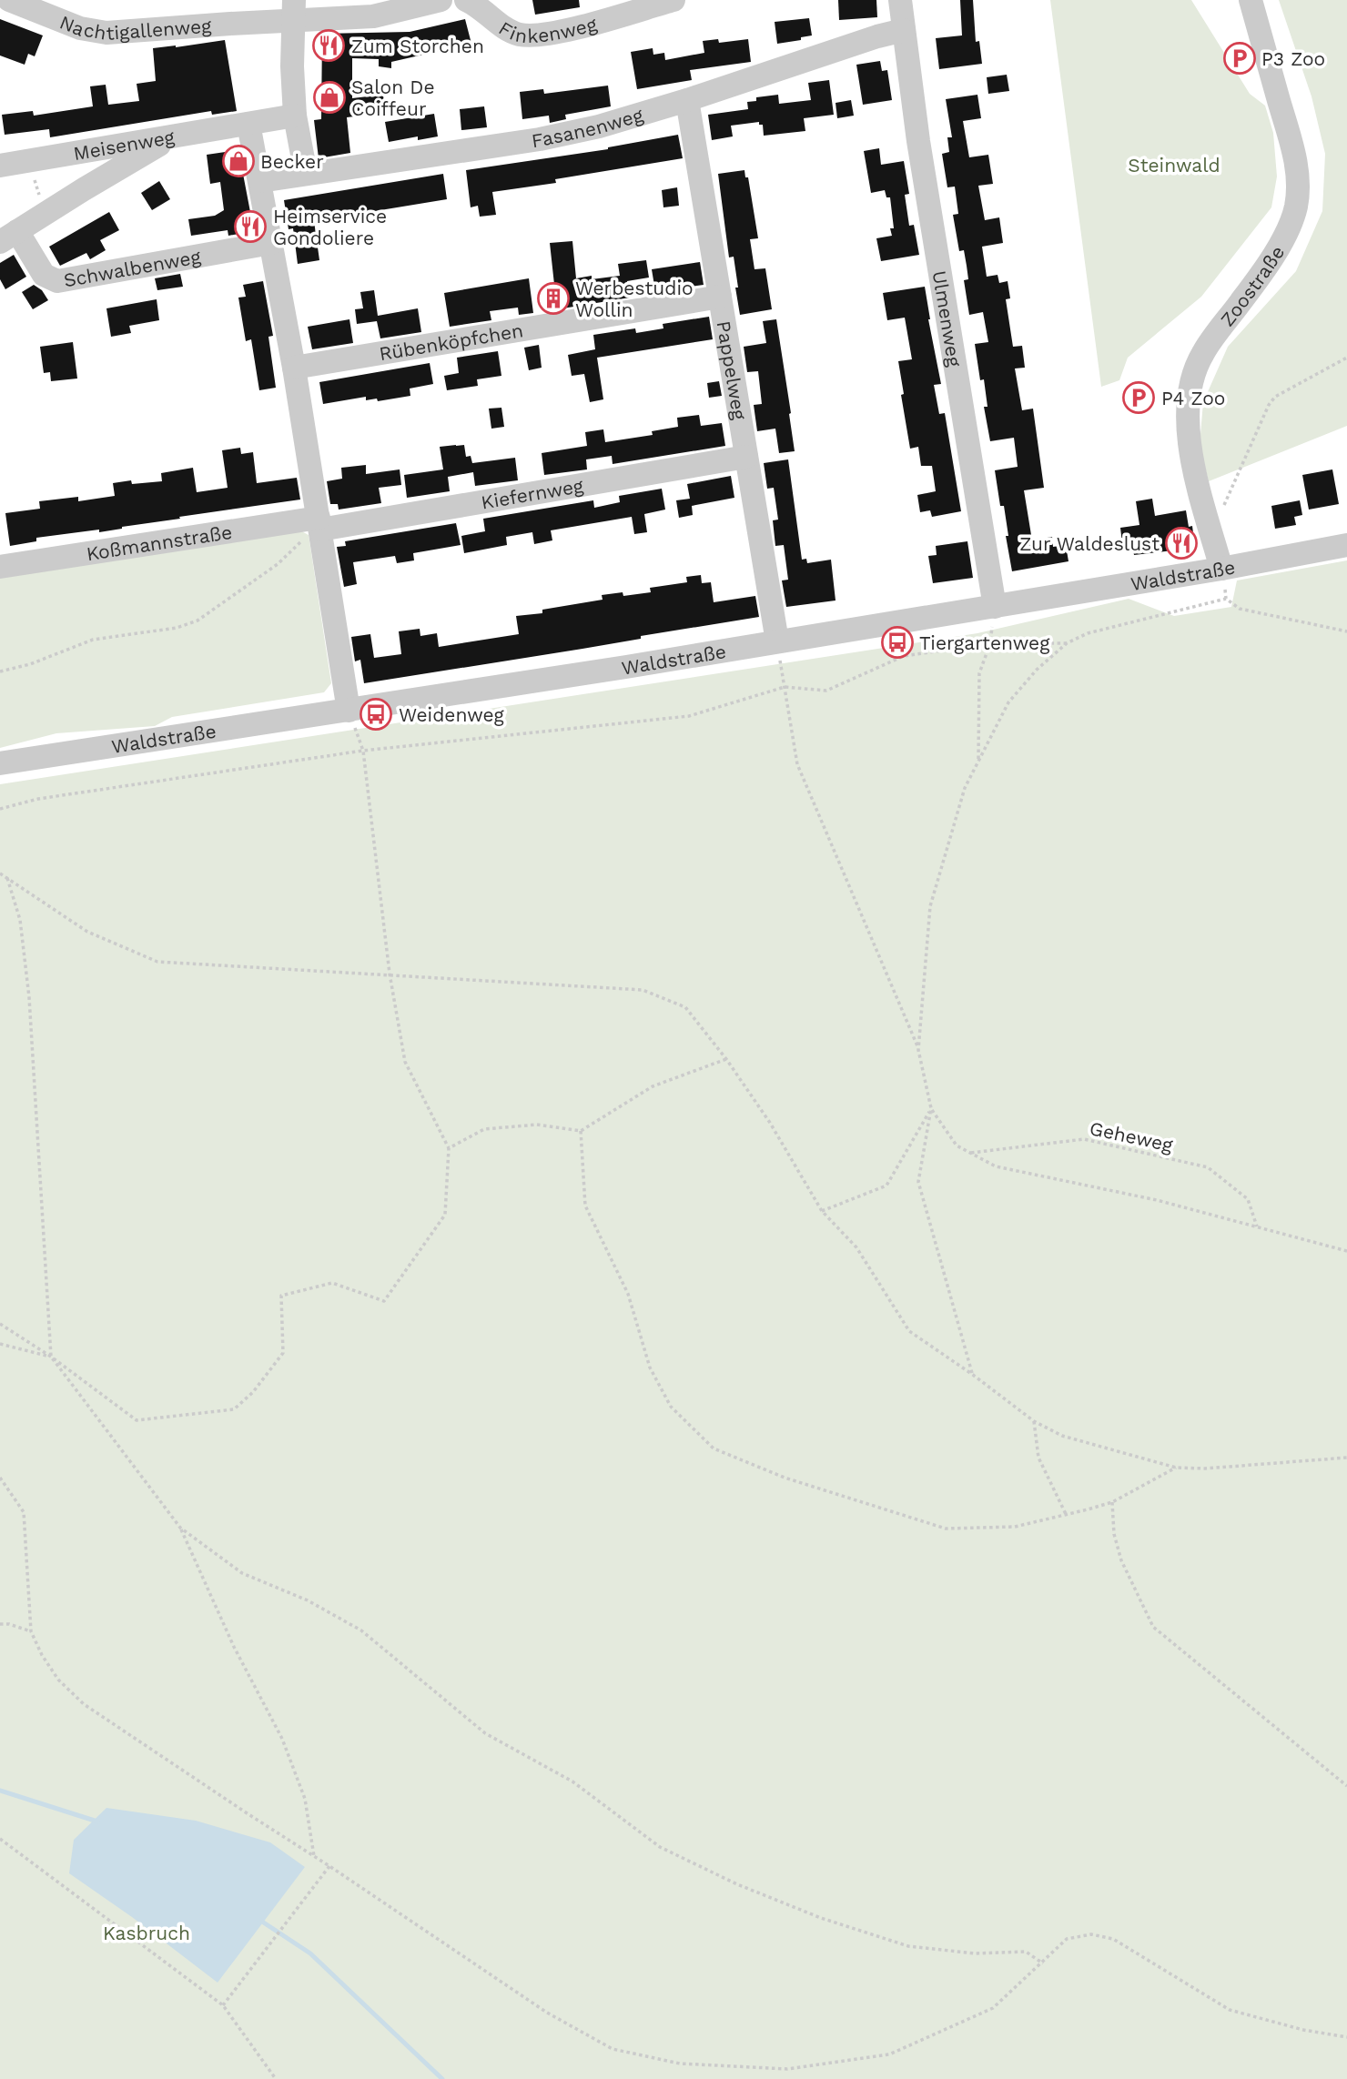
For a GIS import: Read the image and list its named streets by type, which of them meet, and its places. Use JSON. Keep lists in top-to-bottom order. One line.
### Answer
{"streets":{"street":["Finkenweg","Nachtigallenweg","Fasanenweg","Meisenweg","Schwalbenweg","Zoostraße","Ulmenweg","Rübenköpfchen","Pappelweg","Kiefernweg","Koßmannstraße","Waldstraße"],"path":["Geheweg"]},"crossings":[["Fasanenweg","Ulmenweg"],["Fasanenweg","Pappelweg"],["Zoostraße","Waldstraße"],["Ulmenweg","Waldstraße"],["Rübenköpfchen","Pappelweg"],["Pappelweg","Kiefernweg"],["Pappelweg","Waldstraße"],["Kiefernweg","Koßmannstraße"]],"parks":["Steinwald","Kasbruch"],"places":{"restaurant":["Zum Storchen","Heimservice Gondoliere","Zur Waldeslust"],"parking":["P3 Zoo","P4 Zoo"],"shop":["Salon De Coiffeur","Becker"],"building":["Werbestudio Wollin"],"bus stop":["Tiergartenweg","Weidenweg"]}}
